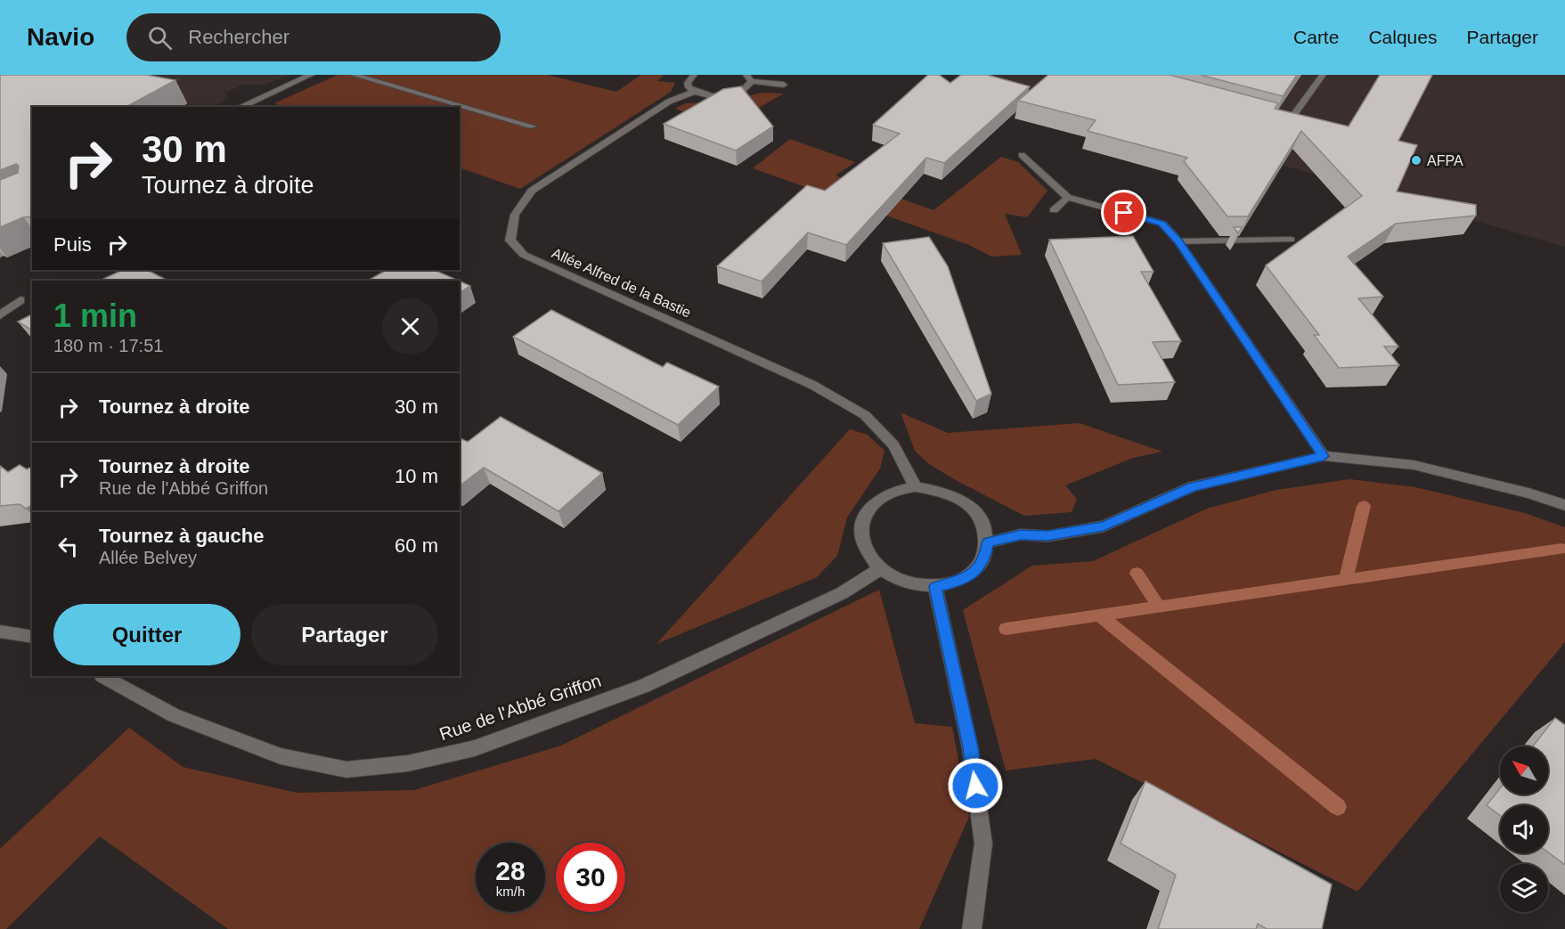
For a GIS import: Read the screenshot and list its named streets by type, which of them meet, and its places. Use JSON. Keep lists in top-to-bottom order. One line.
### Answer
{"streets":{"street":["Allée Alfred de la Bastie","Rue de l'Abbé Griffon"]},"crossings":[["Allée Alfred de la Bastie","Rue de l'Abbé Griffon"]],"places":["AFPA"],"north":"top left","page":{"header":"Navio","search":"Rechercher","nav":["Carte","Calques","Partager"],"turn":["30 m","Tournez à droite"],"then":"Puis","heading":["1 min","180 m · 17:51"],"list":[{"name":"Tournez à droite","value":"30 m"},{"name":"Tournez à droite","note":"Rue de l'Abbé Griffon","value":"10 m"},{"name":"Tournez à gauche","note":"Allée Belvey","value":"60 m"}],"buttons":["Quitter","Partager"],"speed":"28 km/h","limit":"30"}}
